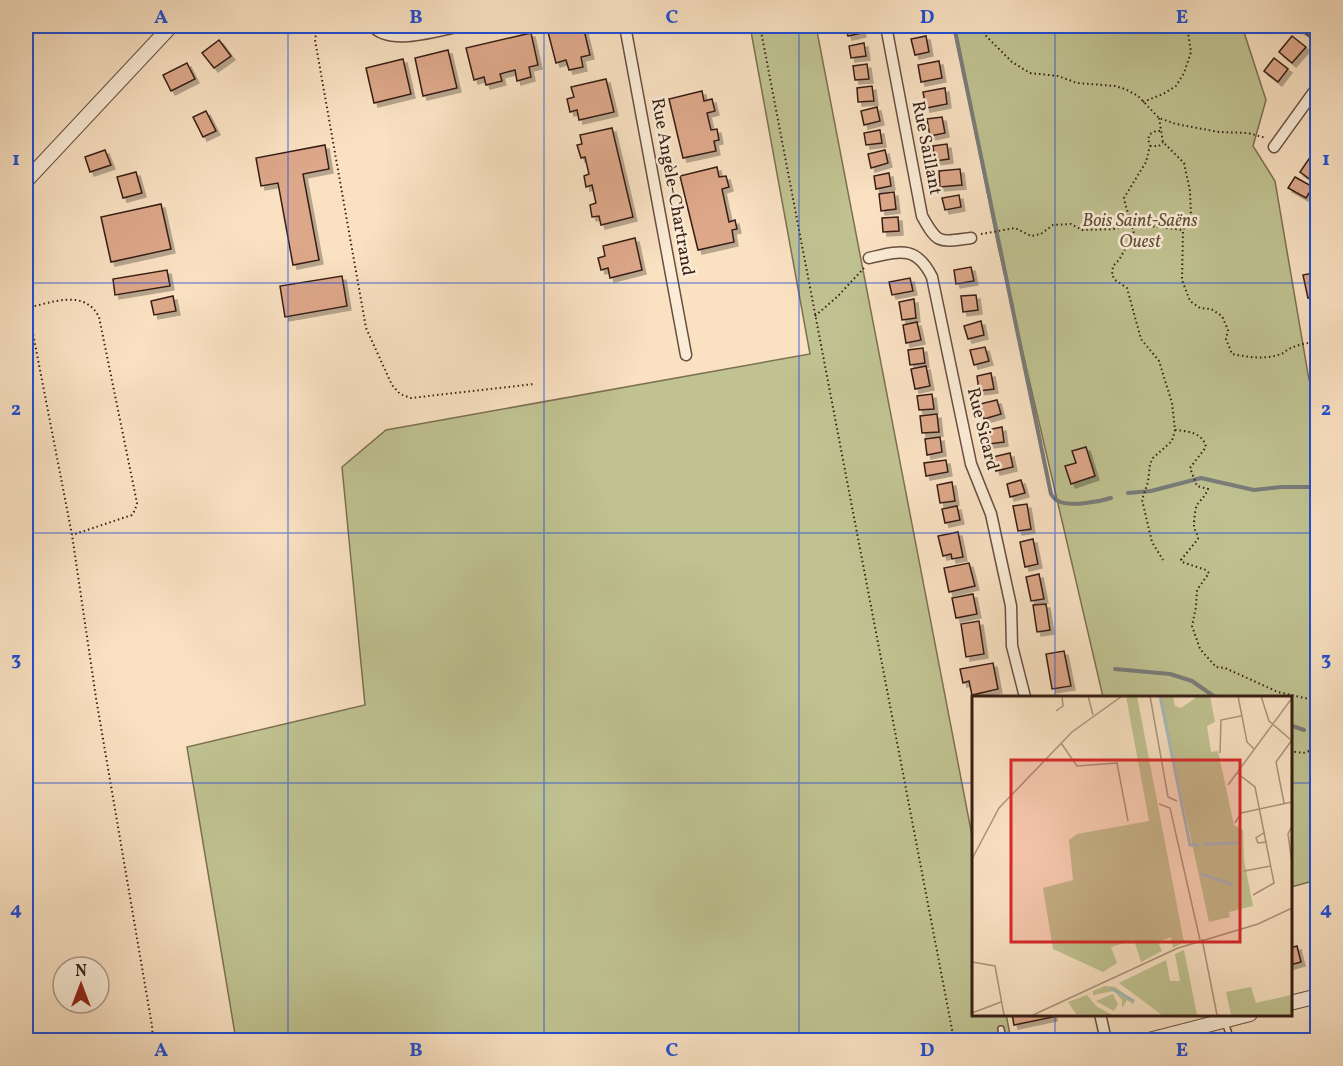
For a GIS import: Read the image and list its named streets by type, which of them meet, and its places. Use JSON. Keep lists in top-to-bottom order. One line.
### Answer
{"streets":{"street":["Rue Saillant","Rue Angèle-Chartrand","Rue Sicard"]},"parks":["Bois Saint-Saëns Ouest"],"north":"top","grid":{"columns":["A","B","C","D","E"],"rows":["1","2","3","4"]}}
